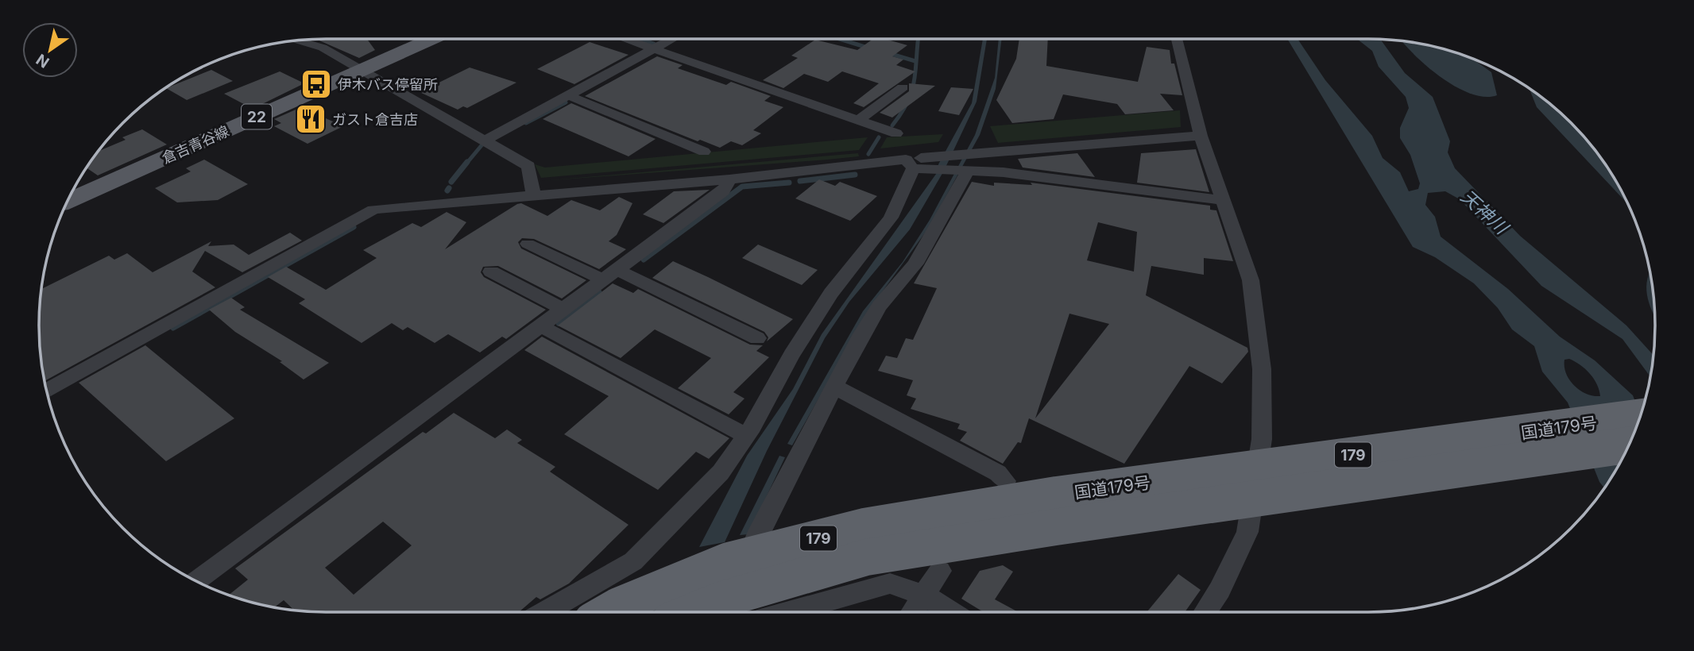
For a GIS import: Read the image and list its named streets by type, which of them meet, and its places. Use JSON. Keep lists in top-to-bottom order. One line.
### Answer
{"streets":{"highway":["国道179号","179"],"main road":["22","倉吉青谷線"]},"water":["天神川"],"places":{"bus stop":["伊木バス停留所"],"restaurant":["ガスト倉吉店"]},"north":"bottom left"}
